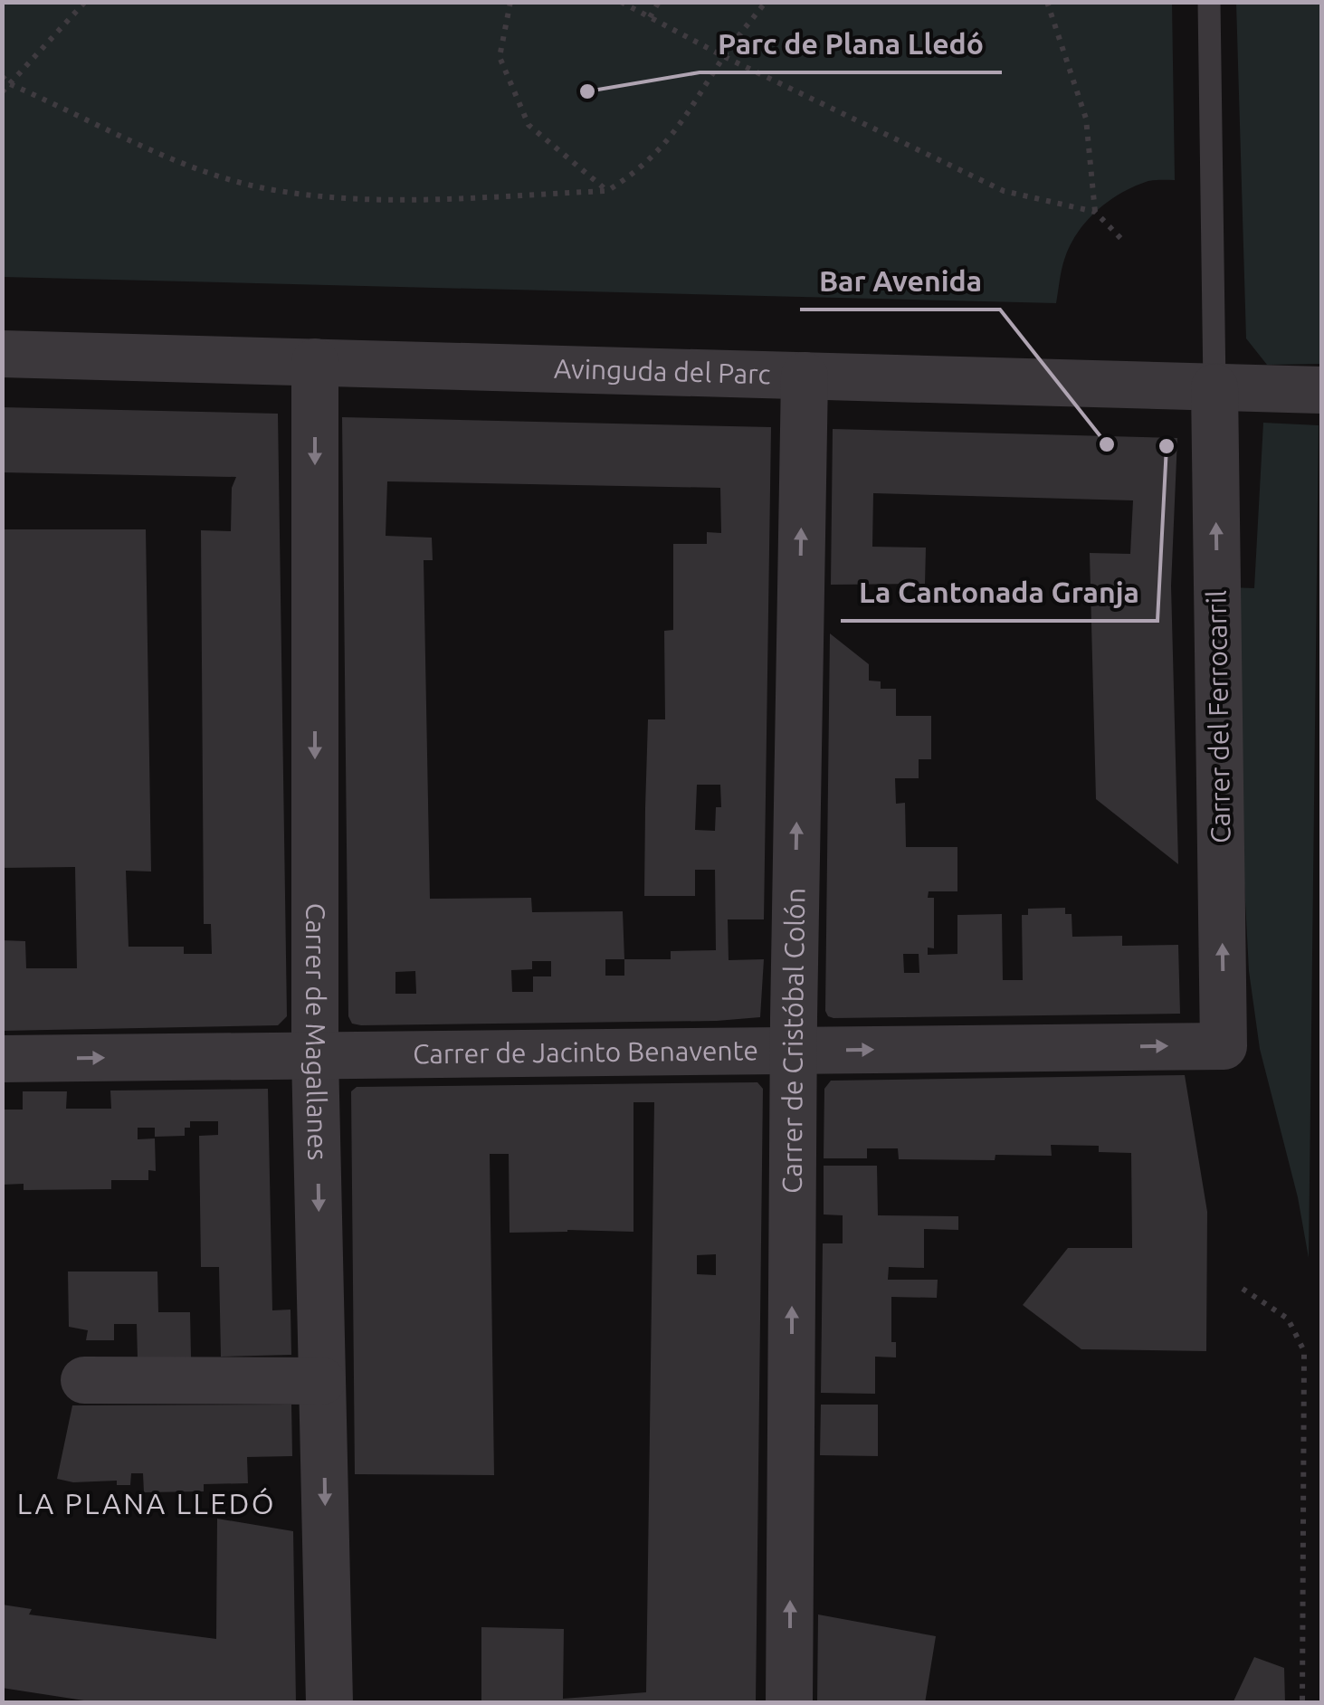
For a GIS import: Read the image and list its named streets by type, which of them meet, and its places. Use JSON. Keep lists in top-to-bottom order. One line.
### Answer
{"streets":{"street":["Avinguda del Parc","Carrer del Ferrocarril","Carrer de Magallanes","Carrer de Cristóbal Colón","Carrer de Jacinto Benavente"]},"crossings":[["Avinguda del Parc","Carrer del Ferrocarril"],["Avinguda del Parc","Carrer de Magallanes"],["Avinguda del Parc","Carrer de Cristóbal Colón"],["Carrer del Ferrocarril","Carrer de Jacinto Benavente"],["Carrer de Magallanes","Carrer de Jacinto Benavente"],["Carrer de Cristóbal Colón","Carrer de Jacinto Benavente"]],"one_way":["Carrer del Ferrocarril","Carrer de Magallanes","Carrer de Cristóbal Colón"],"districts":["LA PLANA LLEDÓ"],"places":["Parc de Plana Lledó","Bar Avenida","La Cantonada Granja"]}
